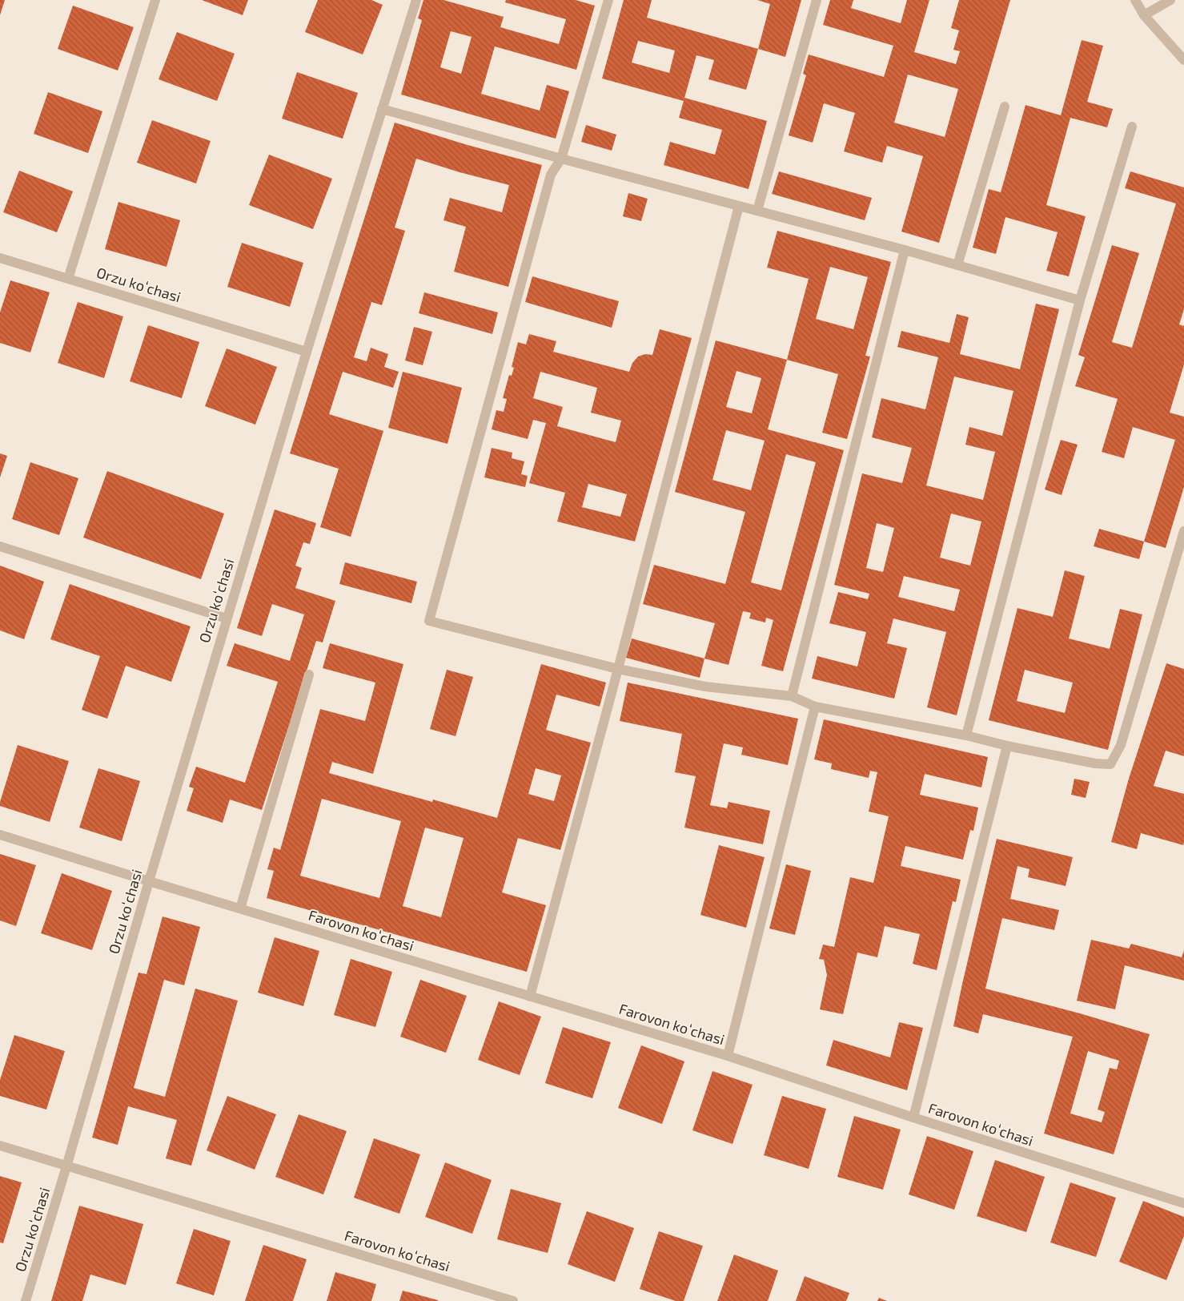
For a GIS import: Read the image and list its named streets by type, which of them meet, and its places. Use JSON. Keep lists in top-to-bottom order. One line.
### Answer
{"streets":{"street":["Orzu koʻchasi","Farovon koʻchasi"]},"crossings":[["Orzu koʻchasi","Farovon koʻchasi"]]}
